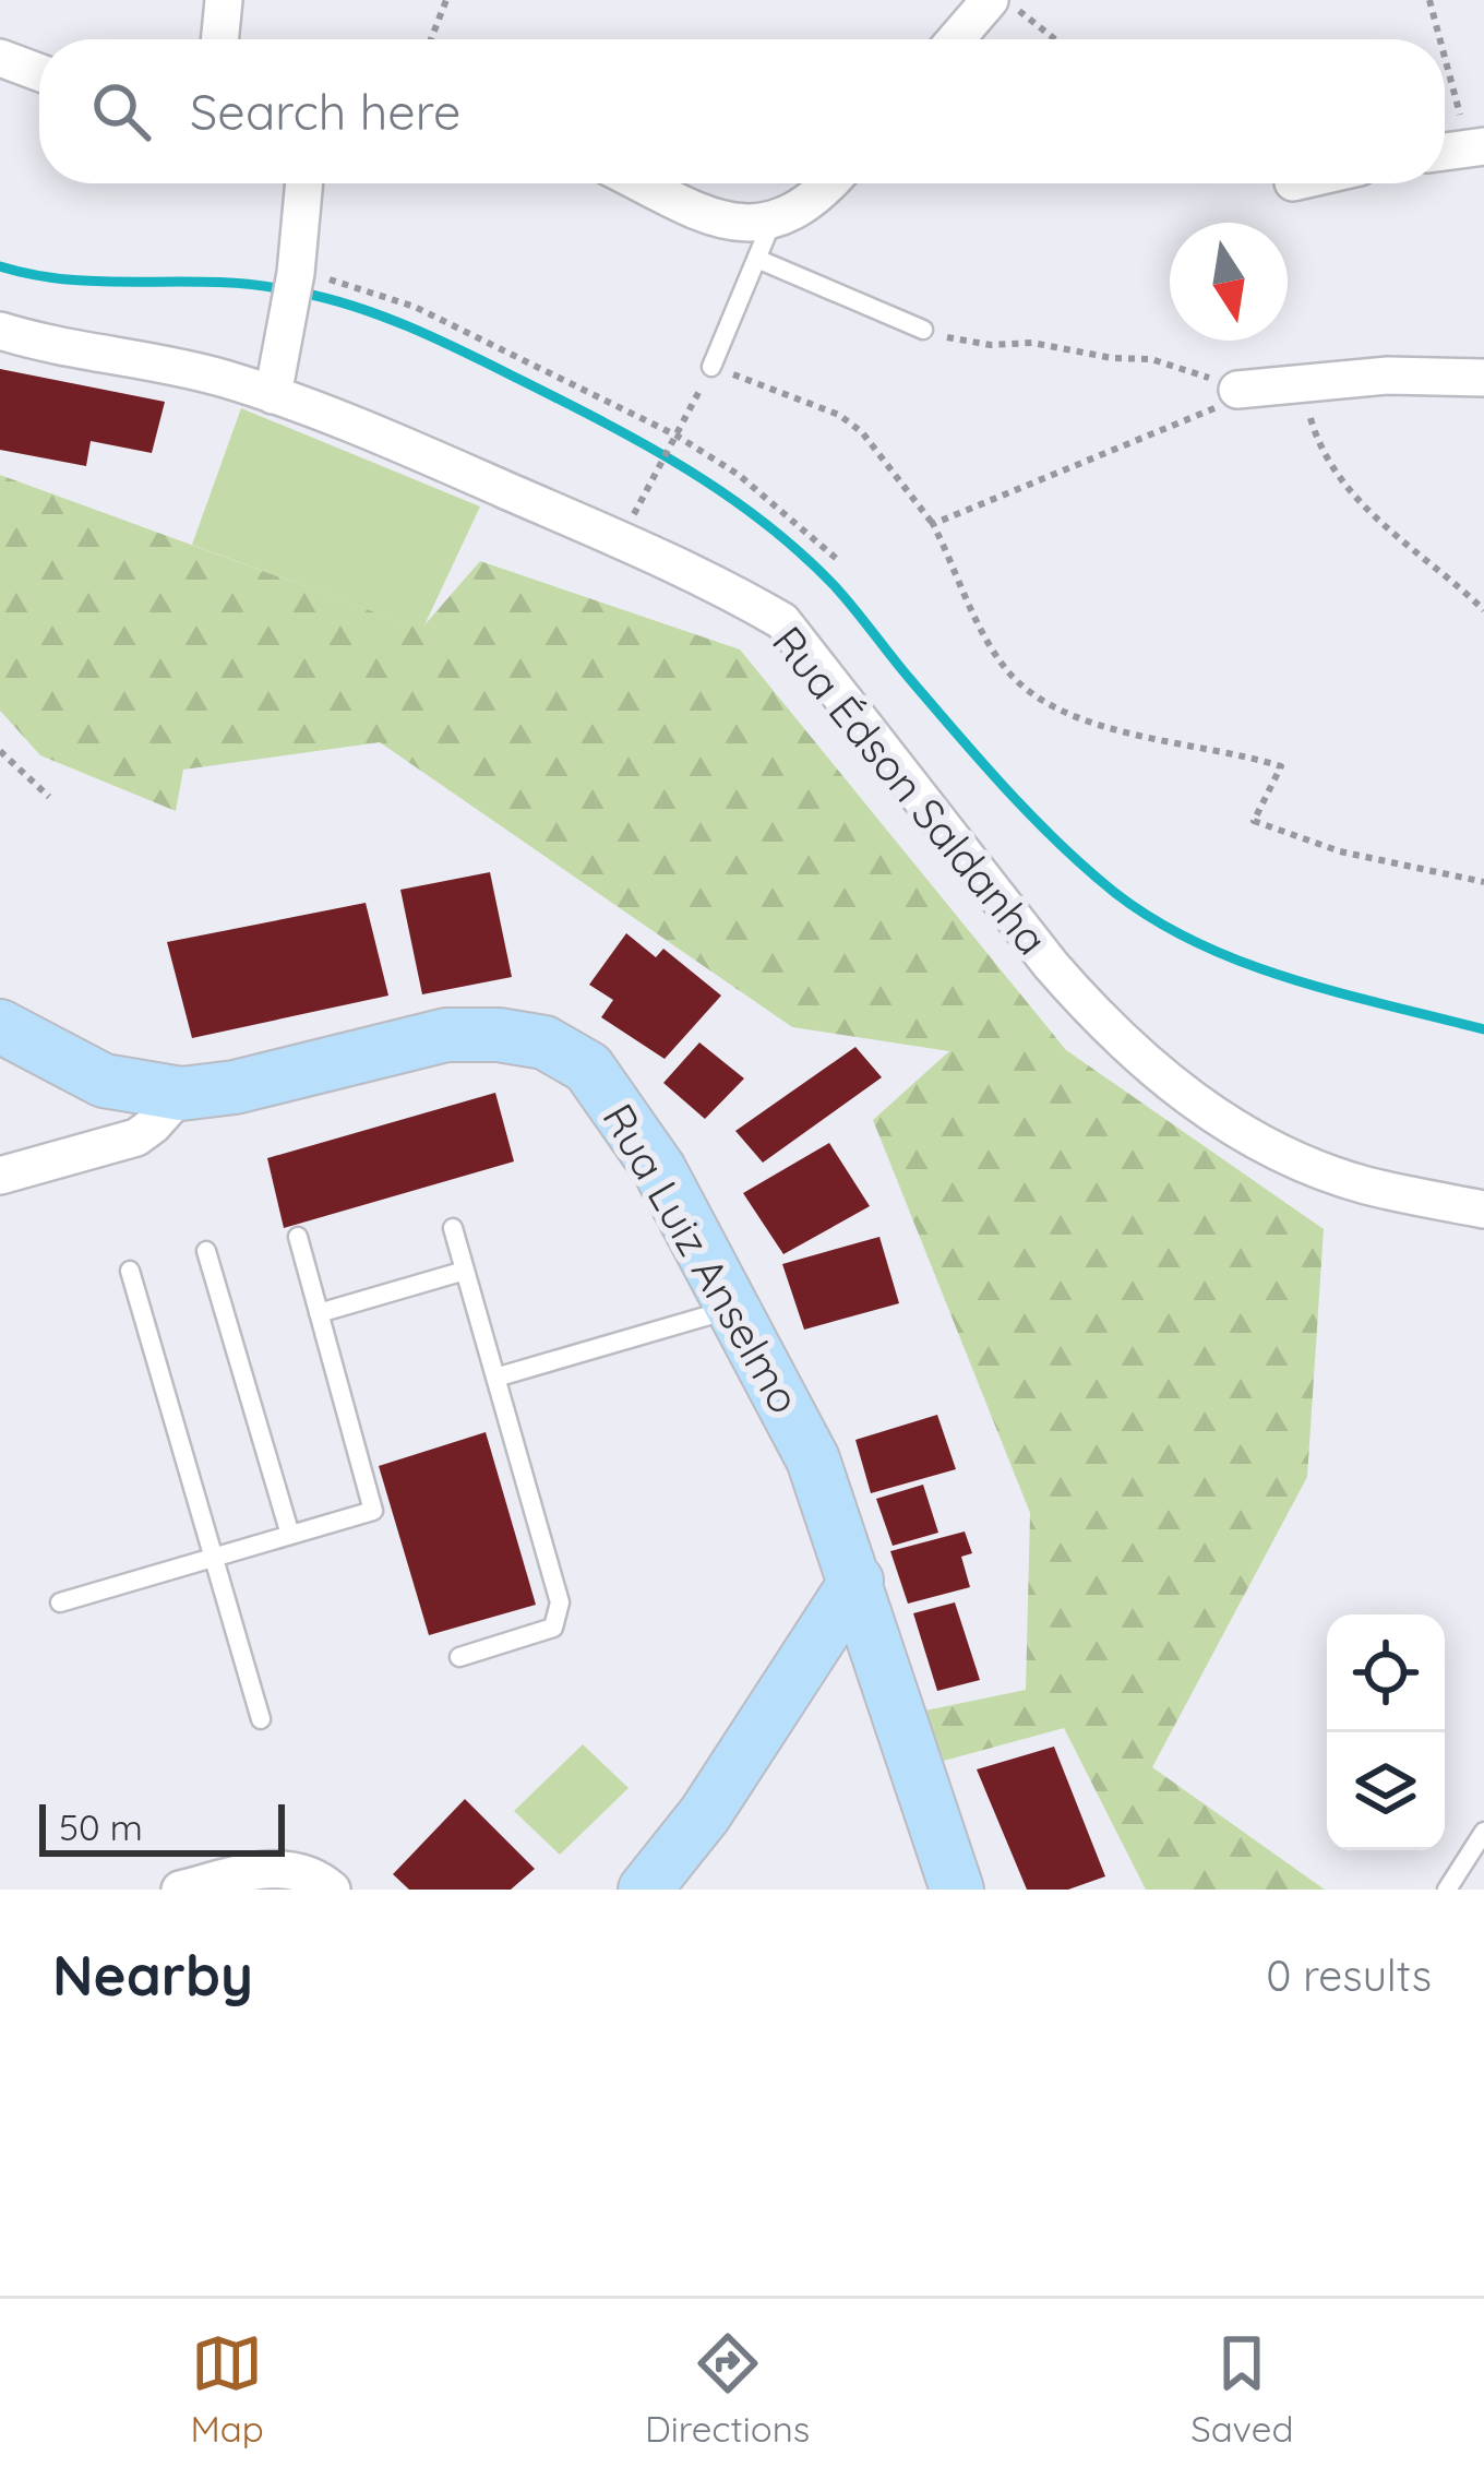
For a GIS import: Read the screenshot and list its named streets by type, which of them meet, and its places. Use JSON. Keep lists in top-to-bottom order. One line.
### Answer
{"streets":{"street":["Rua Édson Saldanha","Rua Luiz Anselmo"]},"scale_bar":"50 m","north":"bottom","page":{"search":"Search here","scale":"50 m","heading":["Nearby","0 results"],"nav":["Map","Directions","Saved"]}}
